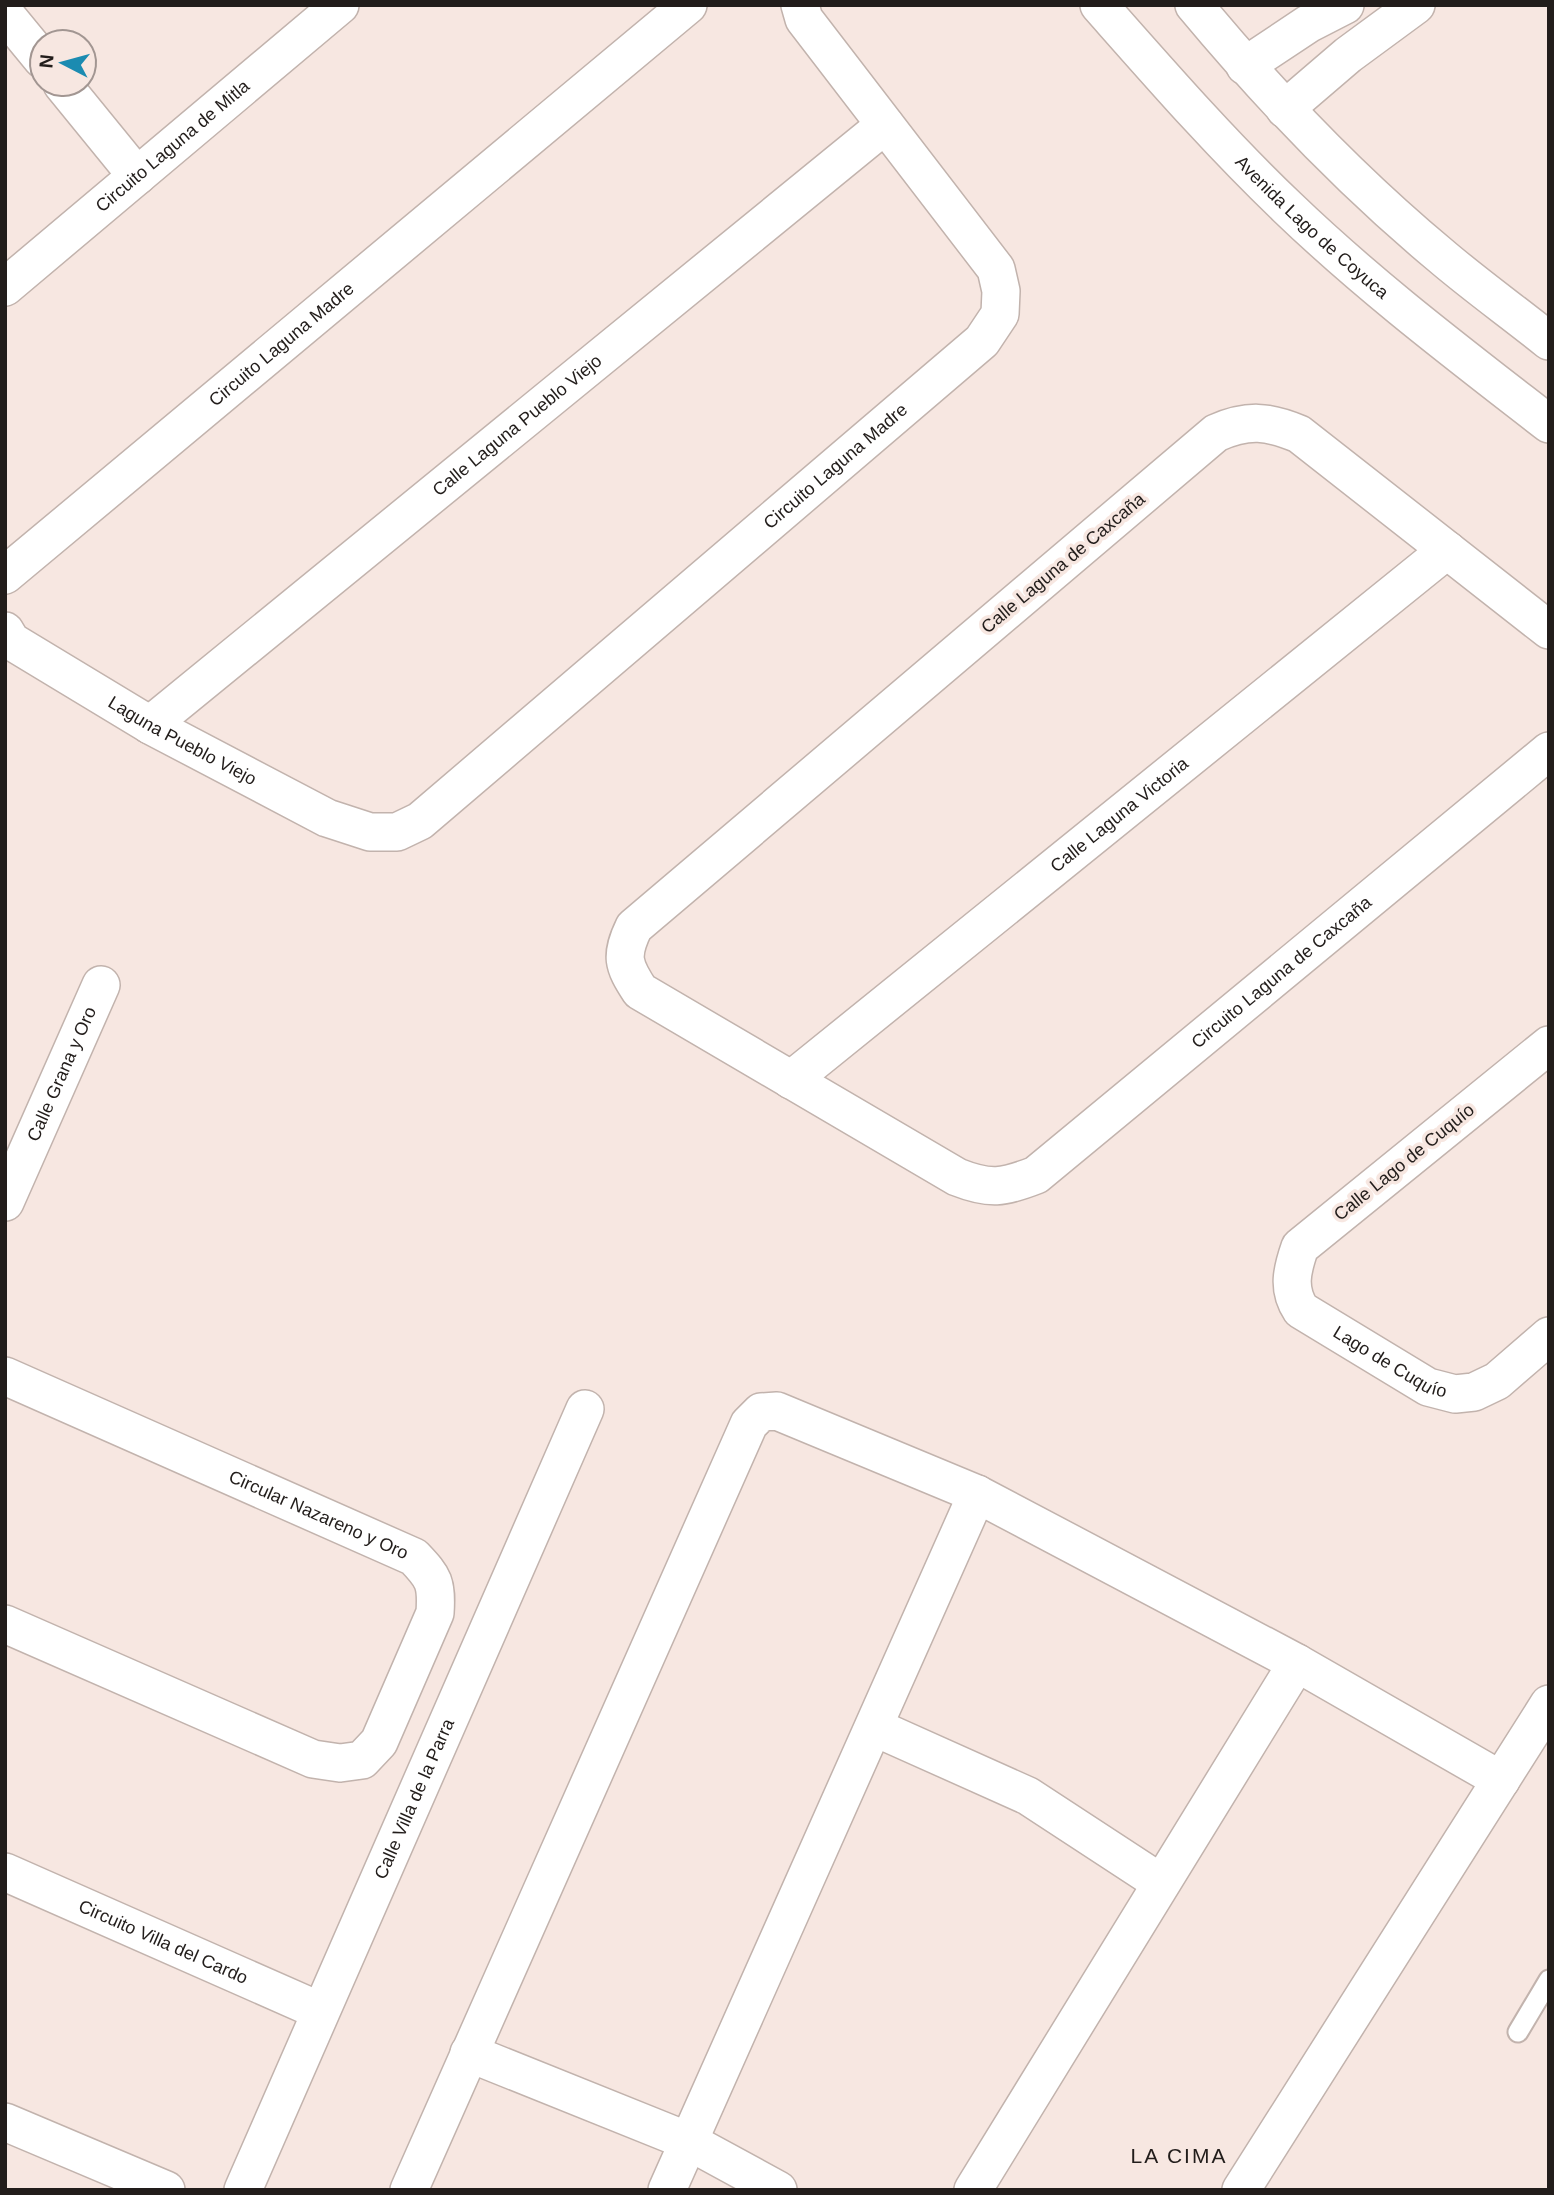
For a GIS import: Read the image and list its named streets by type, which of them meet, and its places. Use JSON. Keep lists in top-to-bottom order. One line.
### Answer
{"streets":{"street":["Circuito Laguna de Mitla","Avenida Lago de Coyuca","Circuito Laguna Madre","Calle Laguna Pueblo Viejo","Calle Laguna de Caxcaña","Laguna Pueblo Viejo","Calle Laguna Victoria","Circuito Laguna de Caxcaña","Calle Grana y Oro","Calle Lago de Cuquío","Lago de Cuquío","Circular Nazareno y Oro","Calle Villa de la Parra","Circuito Villa del Cardo"]},"crossings":[["Circuito Laguna Madre","Calle Laguna Pueblo Viejo"],["Circuito Laguna Madre","Laguna Pueblo Viejo"],["Calle Laguna Pueblo Viejo","Laguna Pueblo Viejo"],["Calle Laguna de Caxcaña","Calle Laguna Victoria"],["Calle Laguna de Caxcaña","Circuito Laguna de Caxcaña"],["Calle Laguna Victoria","Circuito Laguna de Caxcaña"],["Calle Lago de Cuquío","Lago de Cuquío"],["Calle Villa de la Parra","Circuito Villa del Cardo"]],"districts":["LA CIMA"],"north":"left"}
